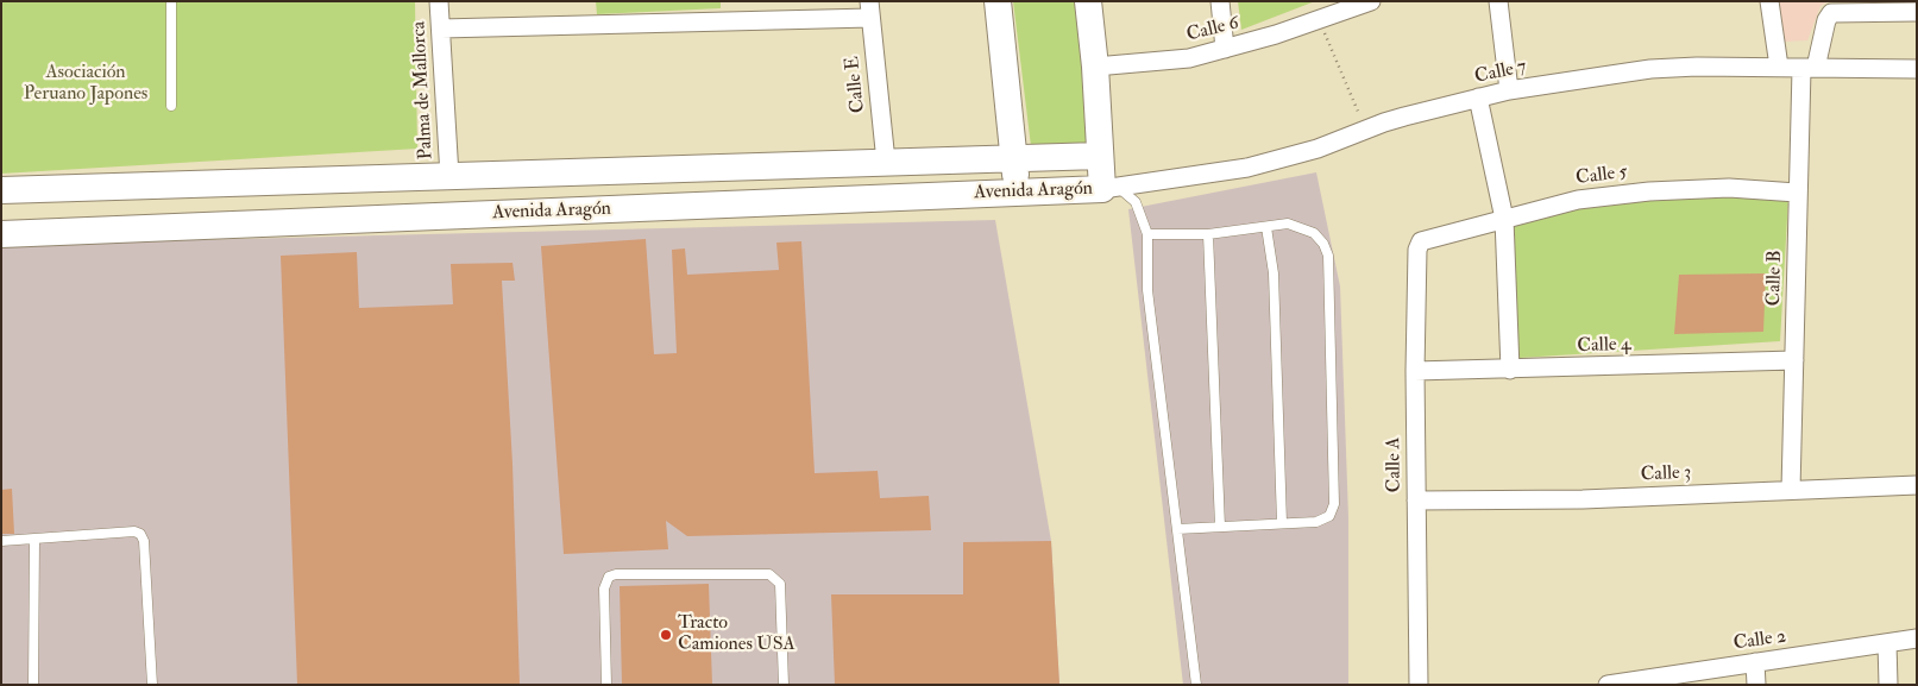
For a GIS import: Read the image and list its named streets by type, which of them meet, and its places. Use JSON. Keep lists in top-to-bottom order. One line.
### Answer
{"streets":{"street":["Calle 6","Calle 7","Calle E","Palma de Mallorca","Calle 5","Avenida Aragón","Calle B","Calle 4","Calle A","Calle 3","Calle 2"]},"crossings":[["Calle 7","Avenida Aragón"],["Calle 7","Calle B"],["Calle E","Avenida Aragón"],["Palma de Mallorca","Avenida Aragón"],["Calle 5","Calle B"],["Calle 5","Calle A"],["Calle B","Calle 4"],["Calle B","Calle 3"],["Calle 4","Calle A"],["Calle A","Calle 3"]],"parks":["Asociación Peruano Japones"],"places":["Tracto Camiones USA"]}
